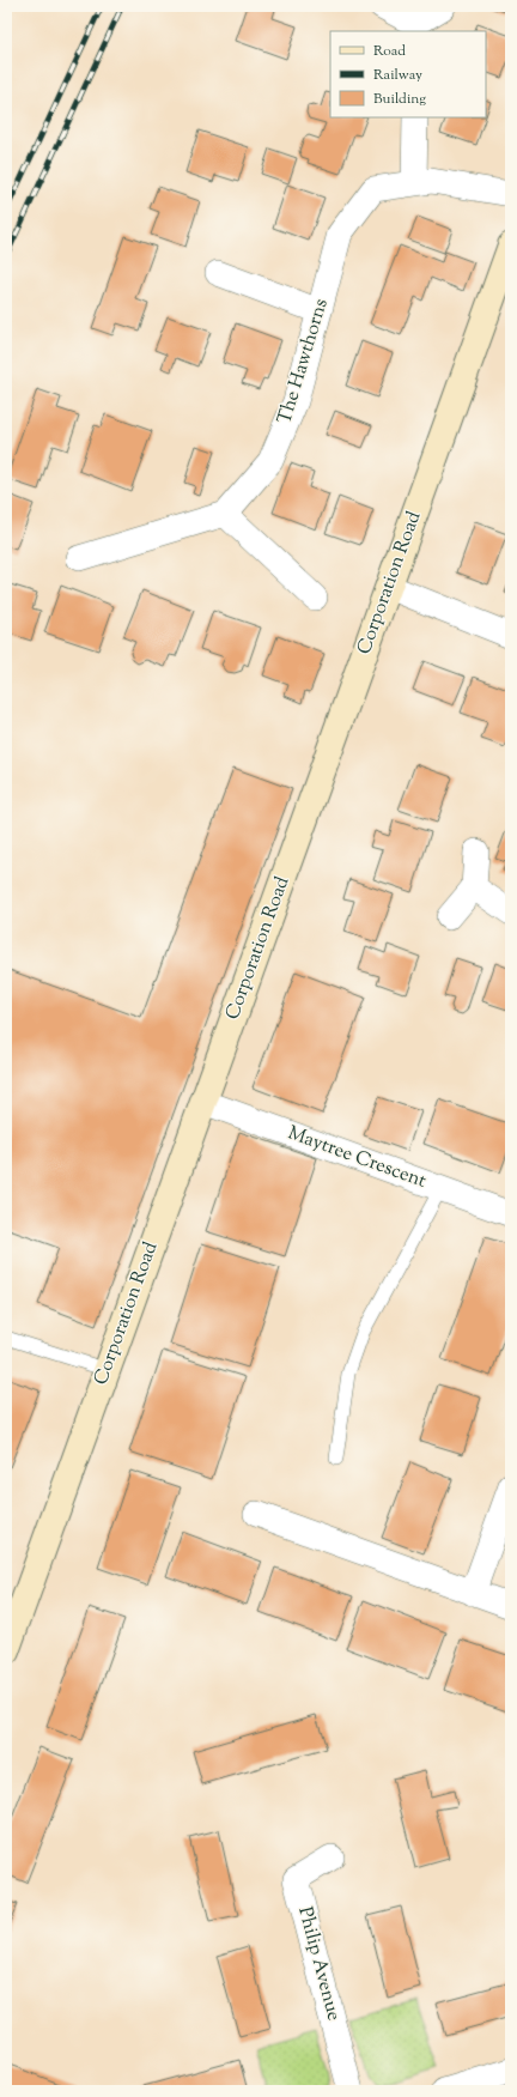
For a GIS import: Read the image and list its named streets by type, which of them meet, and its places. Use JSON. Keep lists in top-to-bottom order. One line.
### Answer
{"streets":{"street":["The Hawthorns","Corporation Road","Maytree Crescent","Philip Avenue"]},"crossings":[["Corporation Road","Maytree Crescent"]],"legend":["Road","Railway","Building"]}
